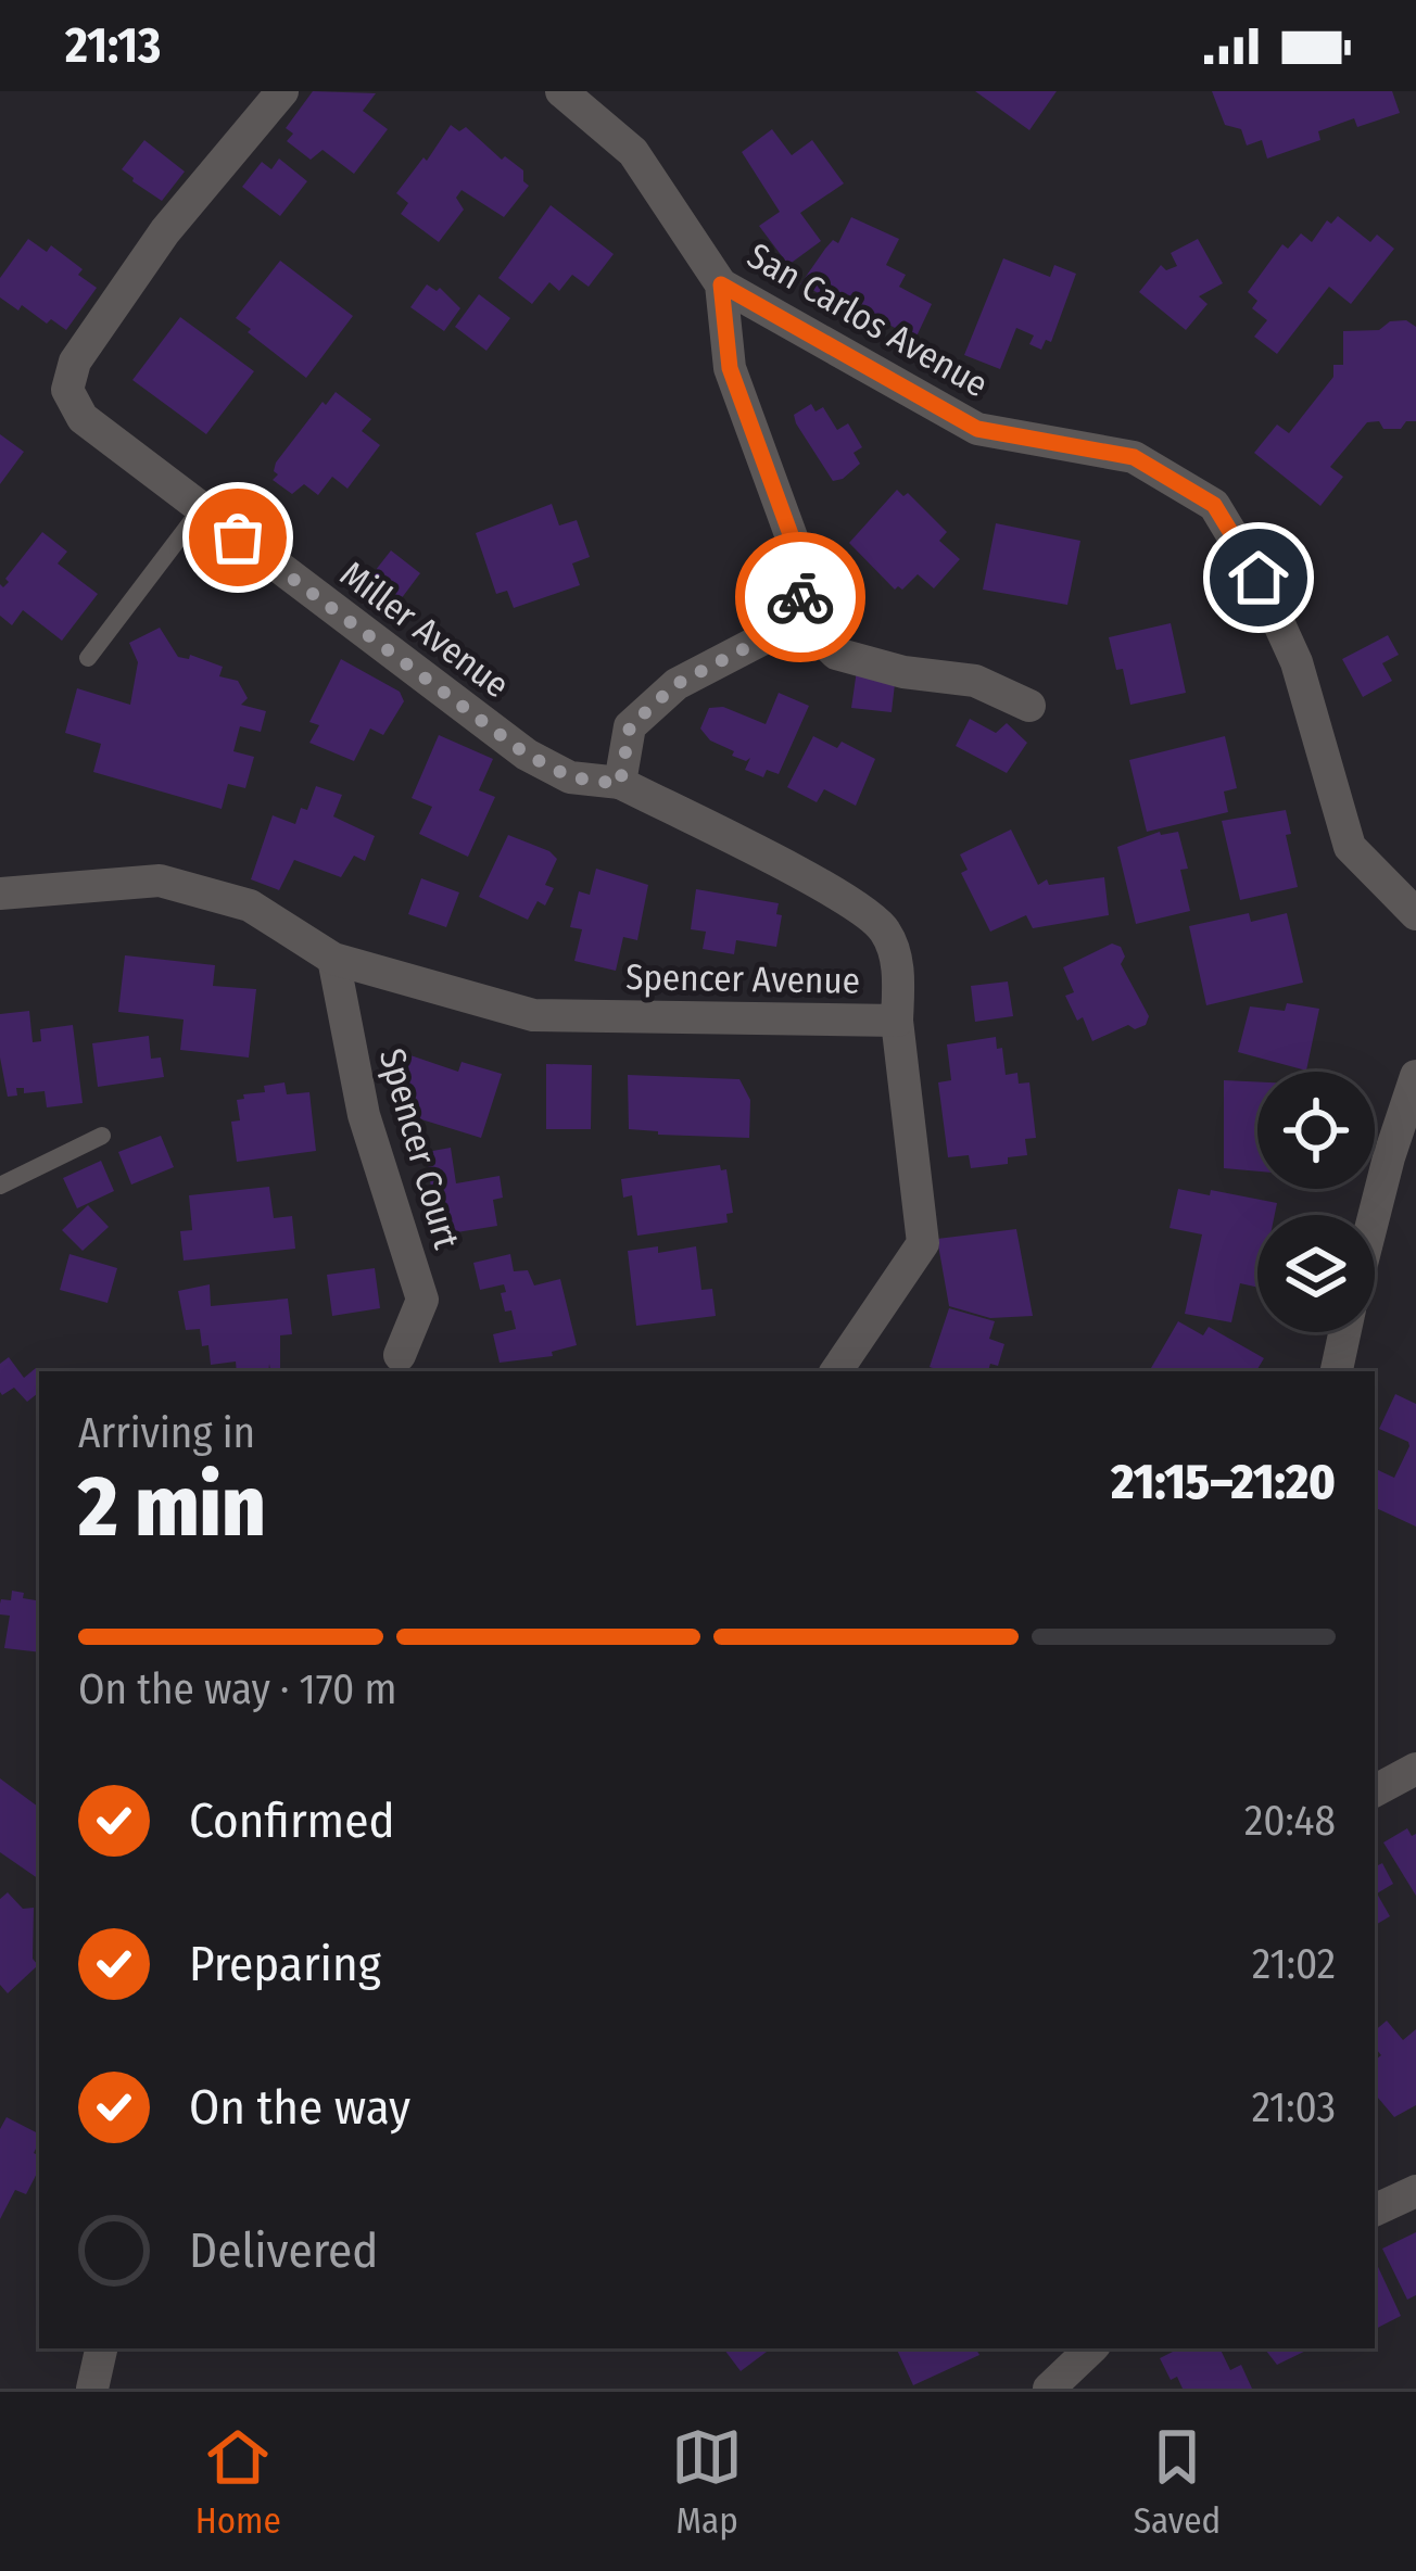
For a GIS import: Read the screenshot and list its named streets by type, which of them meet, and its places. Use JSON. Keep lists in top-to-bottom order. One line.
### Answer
{"streets":{"street":["San Carlos Avenue","Miller Avenue","Spencer Avenue","Spencer Court"]},"crossings":[["Miller Avenue","Spencer Avenue"],["Spencer Avenue","Spencer Court"]],"page":{"status":"21:13","heading":["2 min","Arriving in","21:15–21:20"],"bar":"On the way · 170 m","list":[["Confirmed","20:48"],["Preparing","21:02"],["On the way","21:03"],"Delivered"],"tabs":["Home","Map","Saved"]}}
